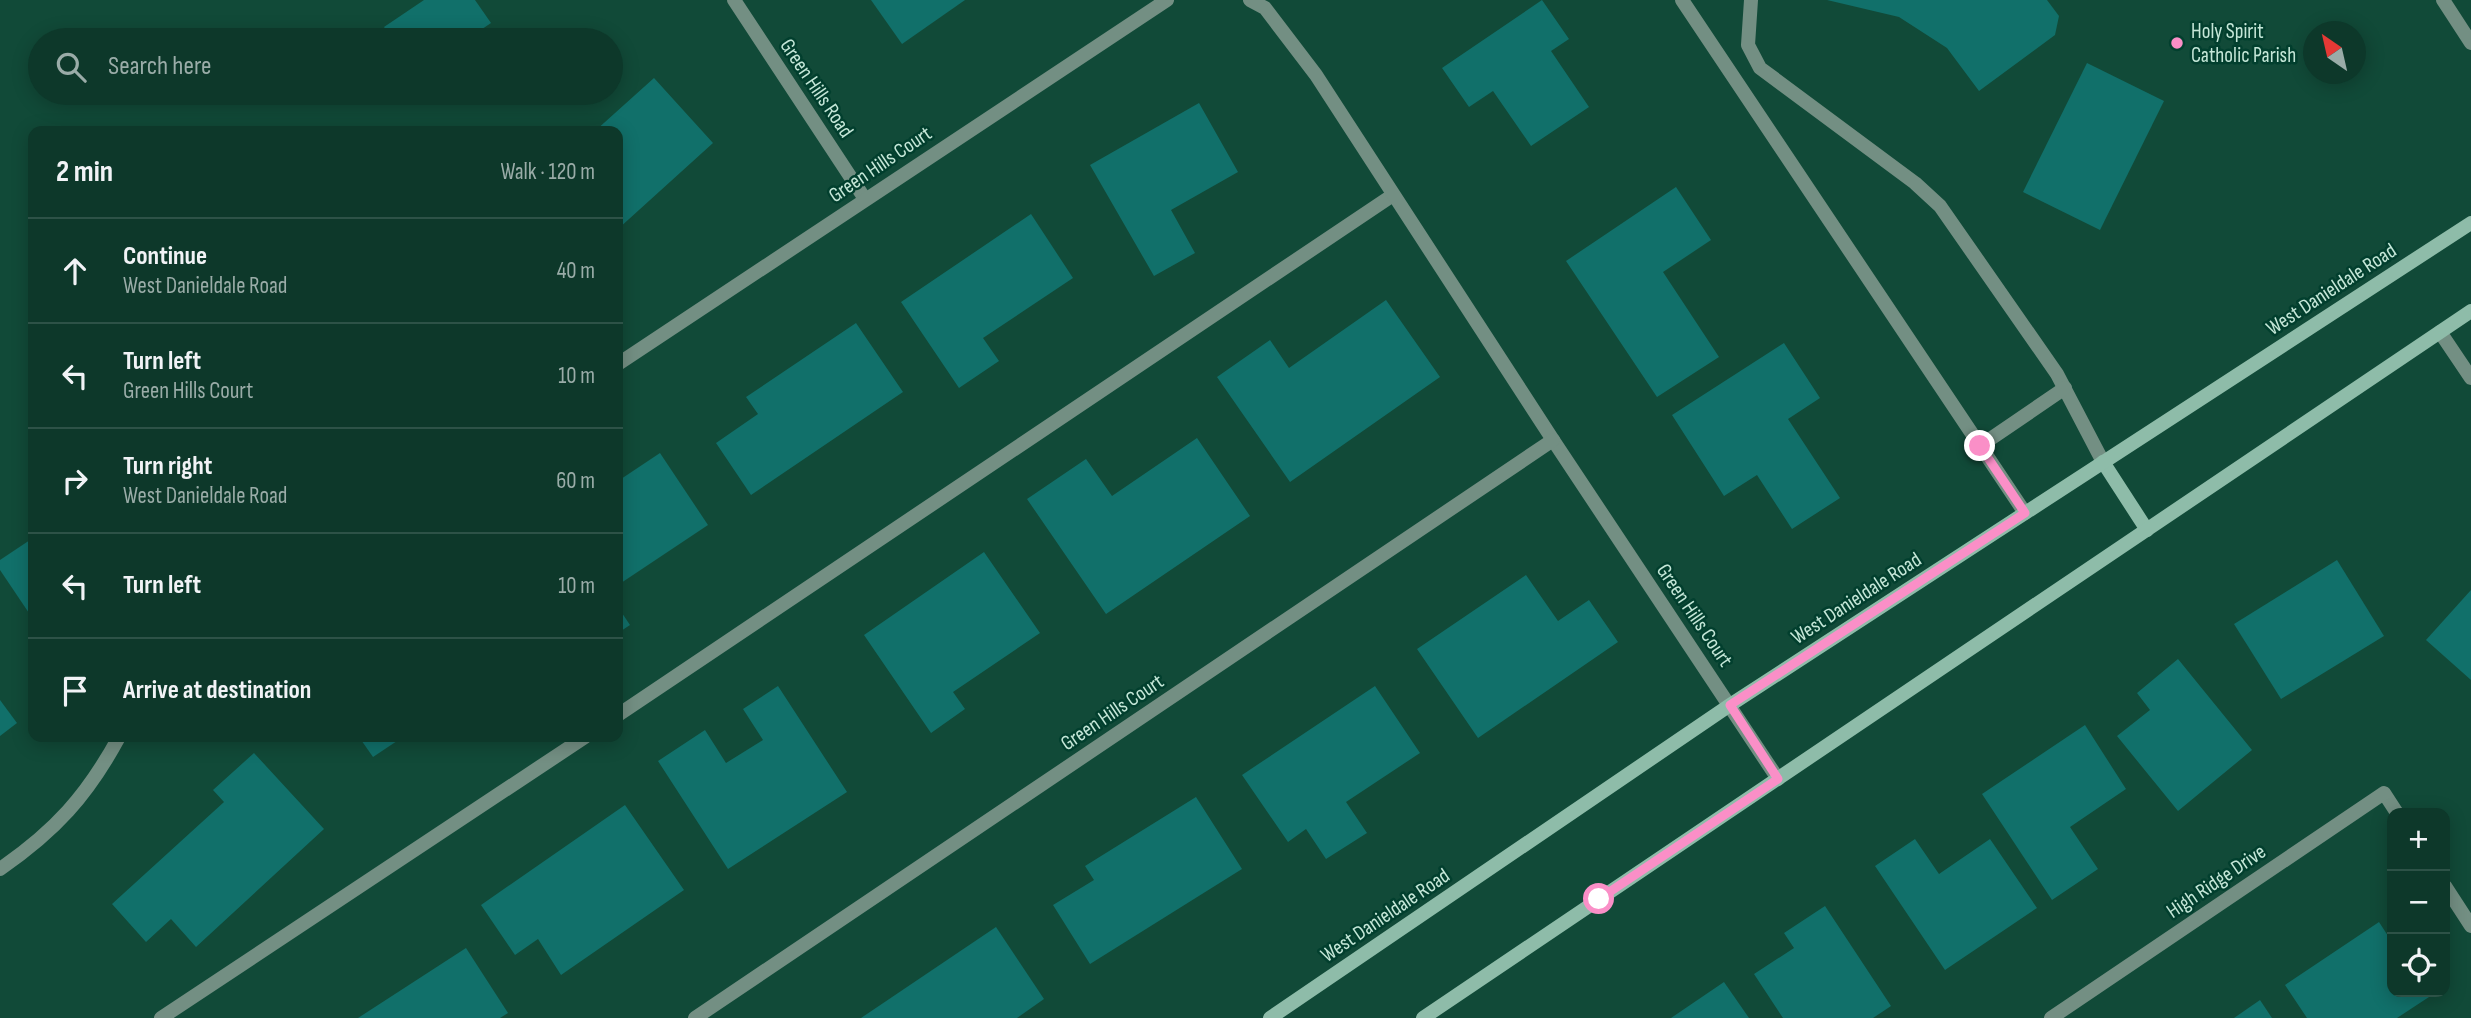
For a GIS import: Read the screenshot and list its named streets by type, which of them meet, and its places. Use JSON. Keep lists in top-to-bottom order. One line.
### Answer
{"streets":{"main road":["West Danieldale Road"],"street":["Green Hills Road","Green Hills Court","High Ridge Drive"]},"crossings":[["Green Hills Road","Green Hills Court"],["Green Hills Court","West Danieldale Road"]],"places":["Holy Spirit Catholic Parish"],"north":"top left","page":{"search":"Search here","heading":["2 min","Walk · 120 m"],"list":[["Continue","West Danieldale Road","40 m"],["Turn left","Green Hills Court","10 m"],["Turn right","West Danieldale Road","60 m"],["Turn left","10 m"],"Arrive at destination"],"map_buttons":["+","−"]}}
